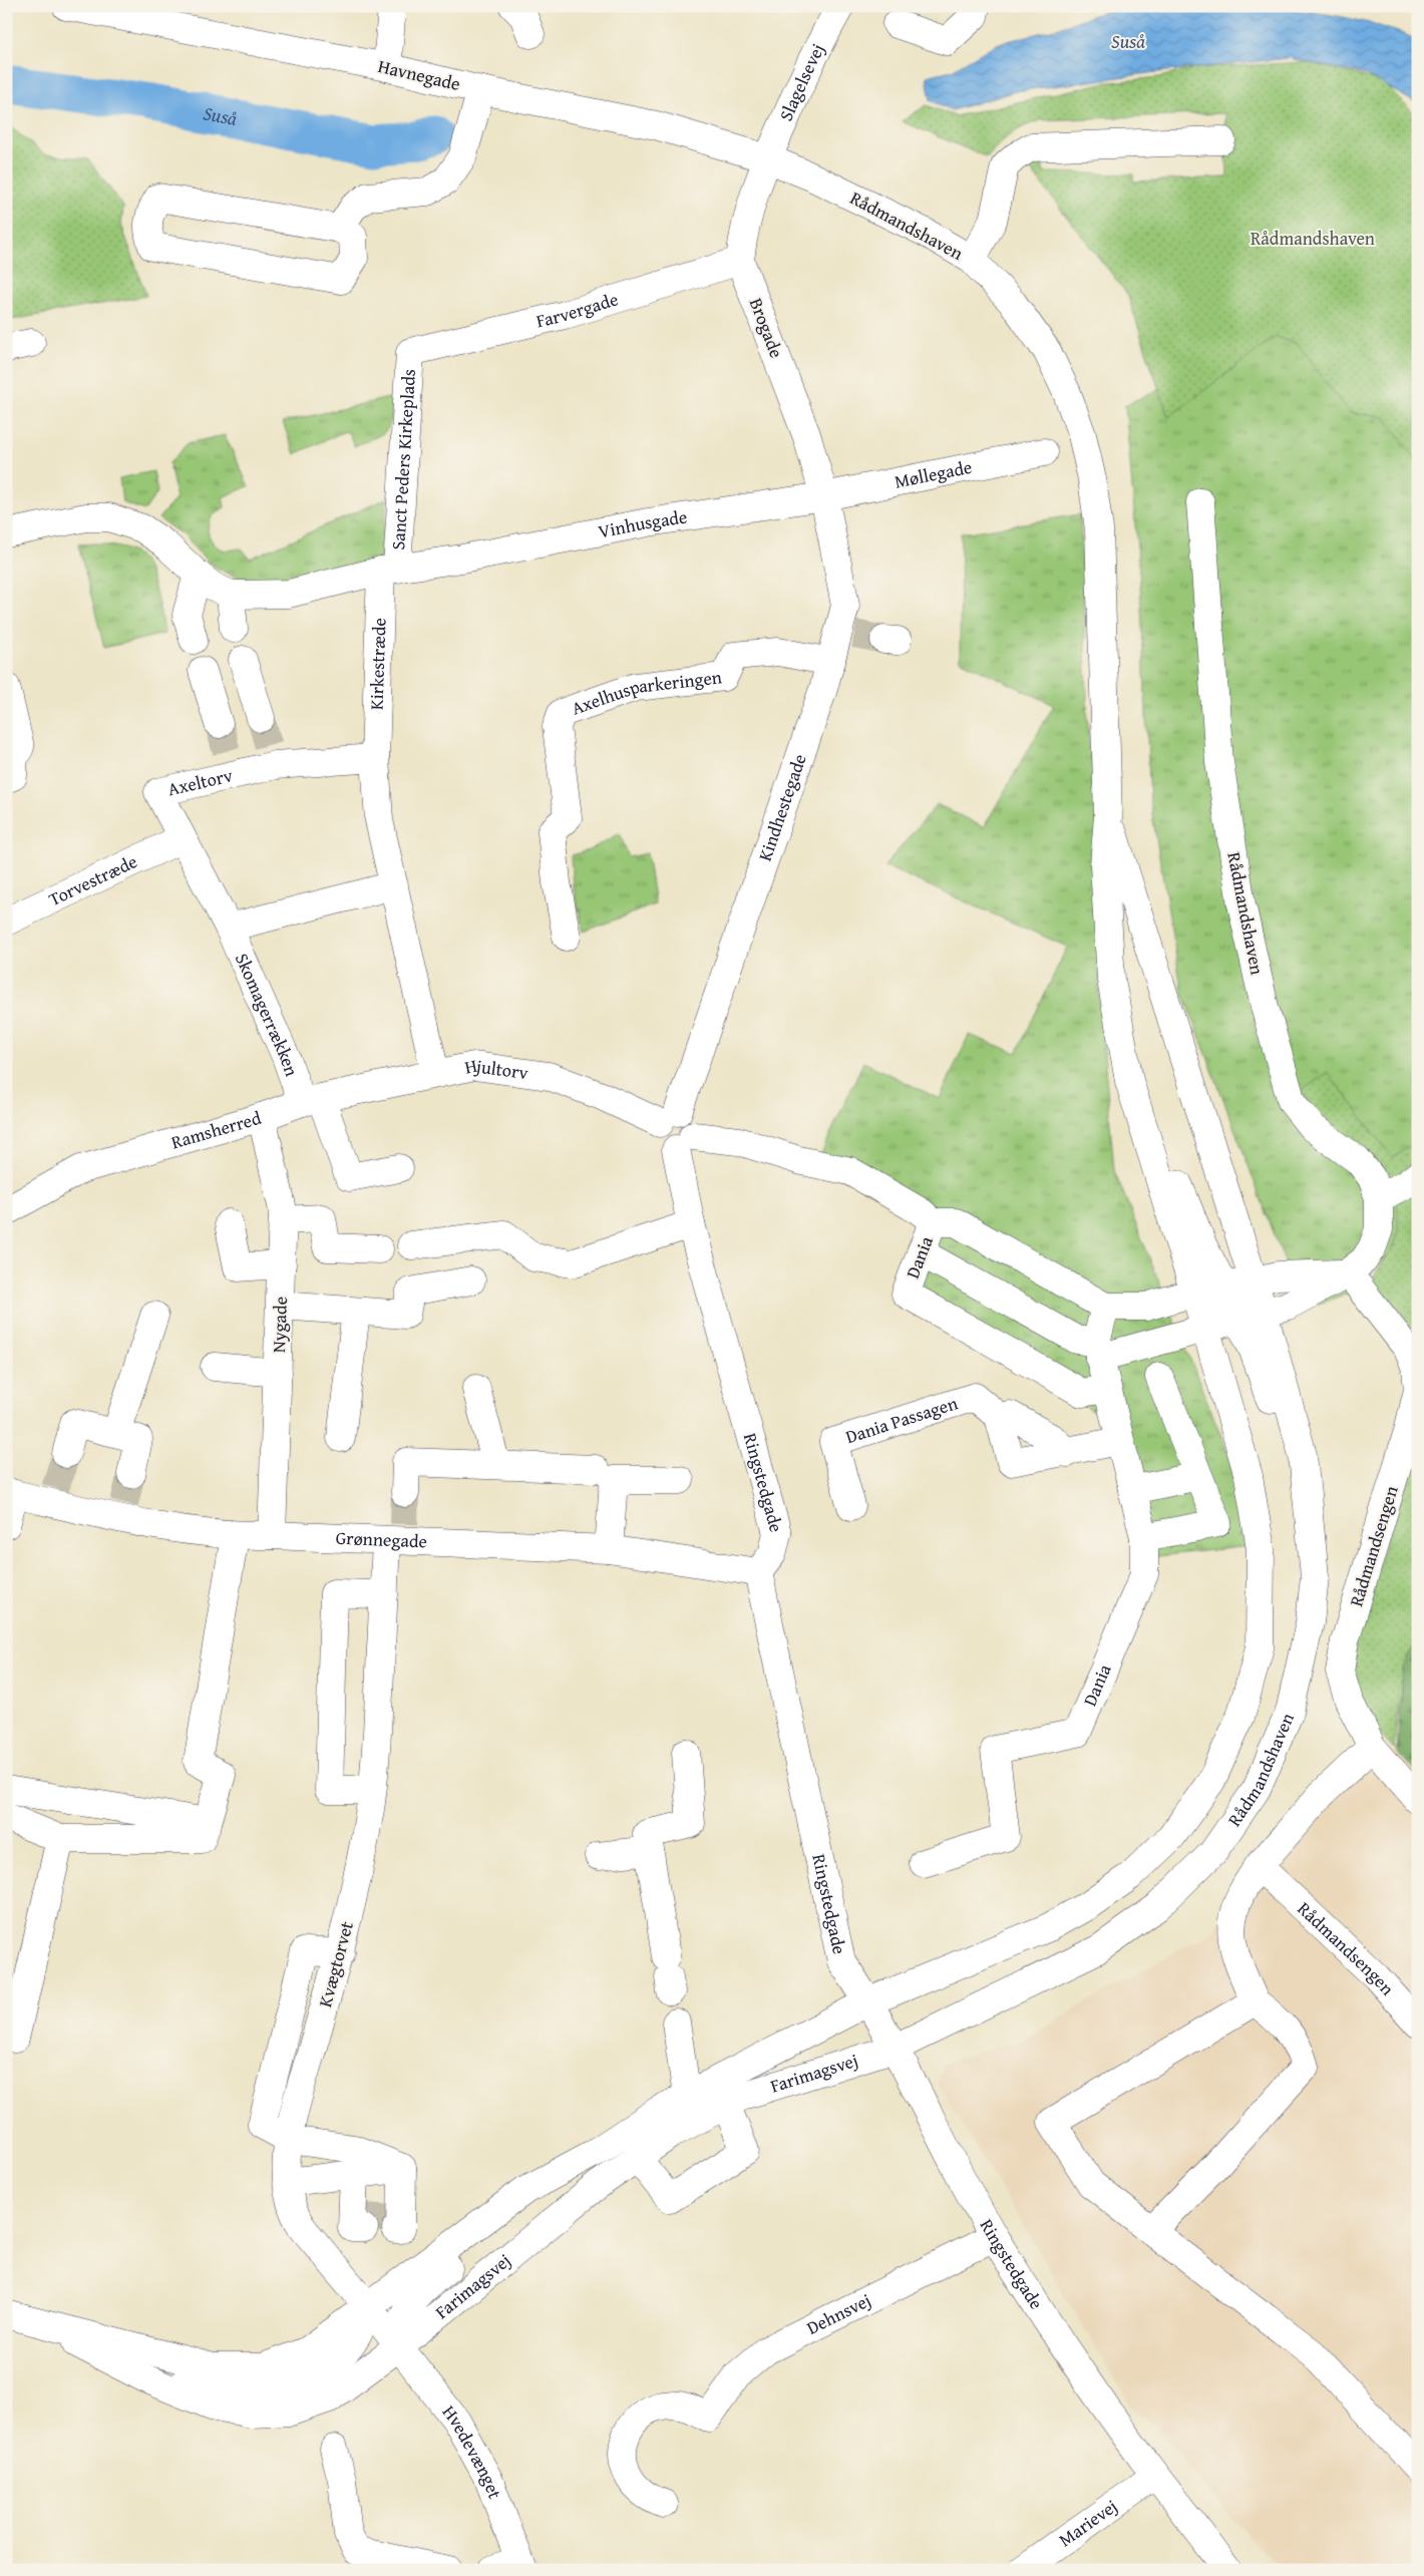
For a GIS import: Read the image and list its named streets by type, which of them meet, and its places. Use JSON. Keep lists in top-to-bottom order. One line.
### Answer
{"streets":{"street":["Havnegade","Slagelsevej","Rådmandshaven","Farvergade","Brogade","Sanct Peders Kirkeplads","Møllegade","Vinhusgade","Kirkestræde","Axelhusparkeringen","Axeltorv","Kindhestegade","Torvestræde","Skomagerrækken","Hjultorv","Ramsherred","Dania","Nygade","Dania Passagen","Ringstedgade","Grønnegade","Rådmandsengen","Kvægtorvet","Farimagsvej","Dehnsvej","Hvedevænget","Marievej"]},"crossings":[["Havnegade","Slagelsevej"],["Havnegade","Rådmandshaven"],["Havnegade","Brogade"],["Slagelsevej","Rådmandshaven"],["Slagelsevej","Brogade"],["Rådmandshaven","Brogade"],["Rådmandshaven","Ringstedgade"],["Rådmandshaven","Rådmandsengen"],["Rådmandshaven","Farimagsvej"],["Farvergade","Brogade"],["Farvergade","Sanct Peders Kirkeplads"],["Brogade","Møllegade"],["Brogade","Vinhusgade"],["Brogade","Kindhestegade"],["Sanct Peders Kirkeplads","Vinhusgade"],["Sanct Peders Kirkeplads","Kirkestræde"],["Møllegade","Vinhusgade"],["Møllegade","Kindhestegade"],["Vinhusgade","Kindhestegade"],["Kirkestræde","Axeltorv"],["Axelhusparkeringen","Kindhestegade"],["Axeltorv","Torvestræde"],["Axeltorv","Skomagerrækken"],["Kindhestegade","Hjultorv"],["Kindhestegade","Ringstedgade"],["Skomagerrækken","Ramsherred"],["Hjultorv","Ramsherred"],["Hjultorv","Ringstedgade"],["Ramsherred","Nygade"],["Dania","Ringstedgade"],["Nygade","Grønnegade"],["Ringstedgade","Grønnegade"],["Ringstedgade","Farimagsvej"],["Ringstedgade","Dehnsvej"],["Ringstedgade","Marievej"],["Grønnegade","Kvægtorvet"],["Kvægtorvet","Farimagsvej"],["Kvægtorvet","Hvedevænget"],["Farimagsvej","Hvedevænget"]],"water":["Suså"],"parks":["Rådmandshaven"]}
